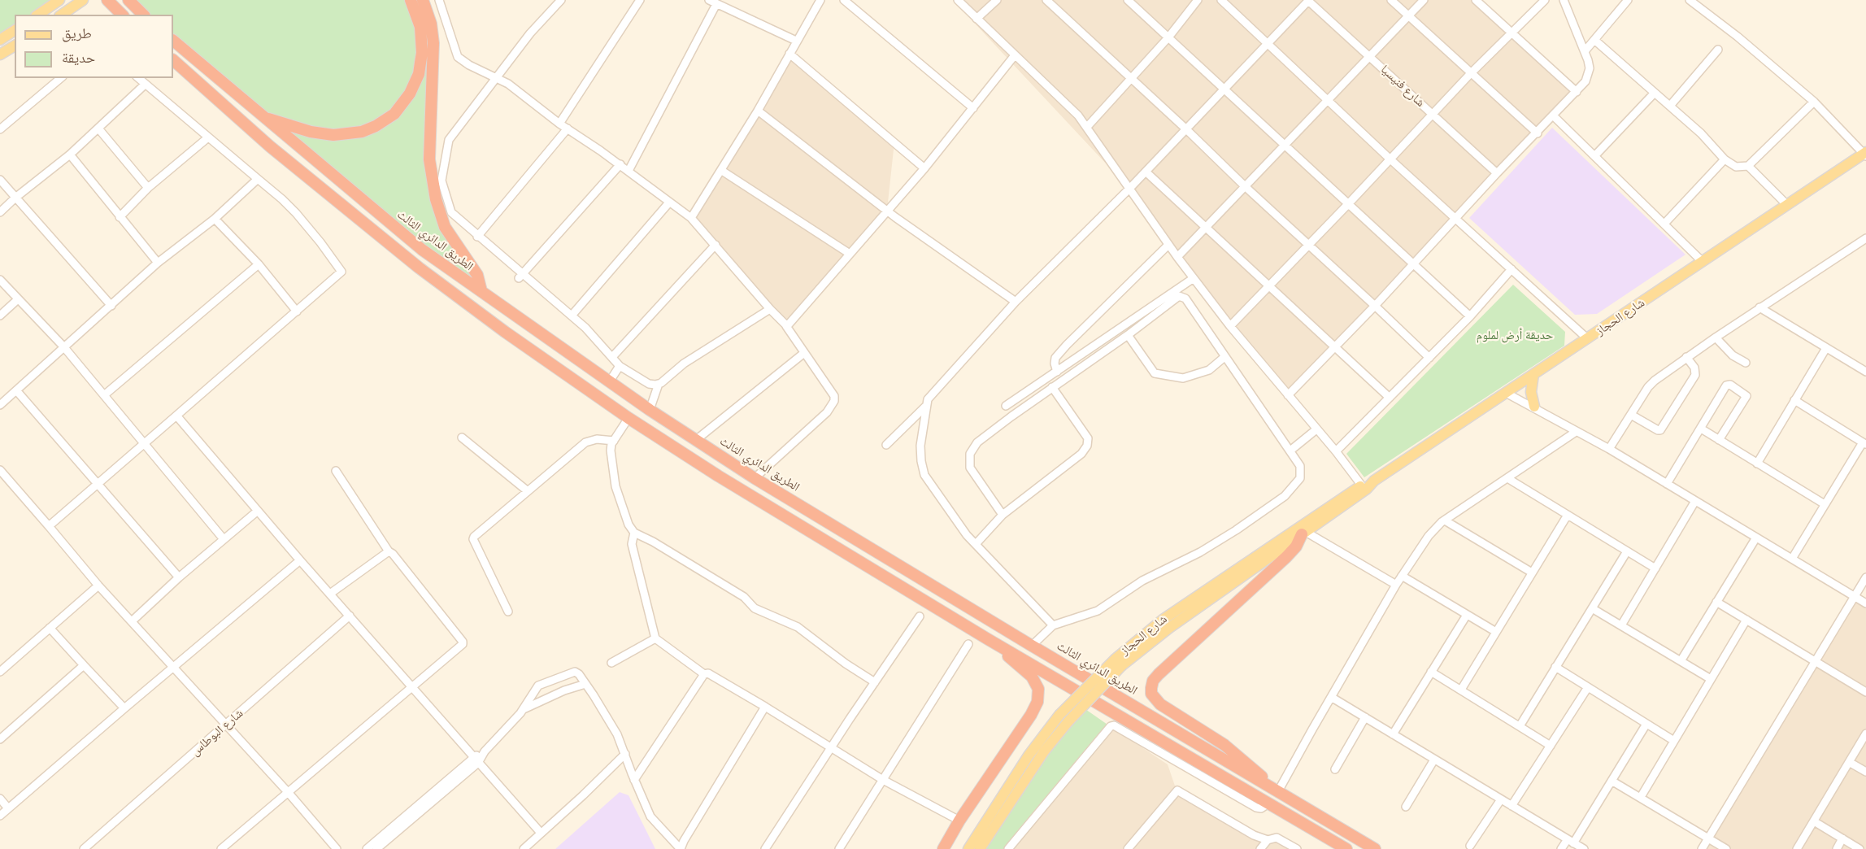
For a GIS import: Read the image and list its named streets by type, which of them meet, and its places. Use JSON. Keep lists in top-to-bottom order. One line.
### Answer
{"streets":{"highway":["الطريق الدائري الثالث"],"main road":["شارع الحجاز"],"street":["شارع فنيسيا","شارع البوطاس"]},"parks":["حديقة أرض لملوم"],"legend":["طريق","حديقة"]}
